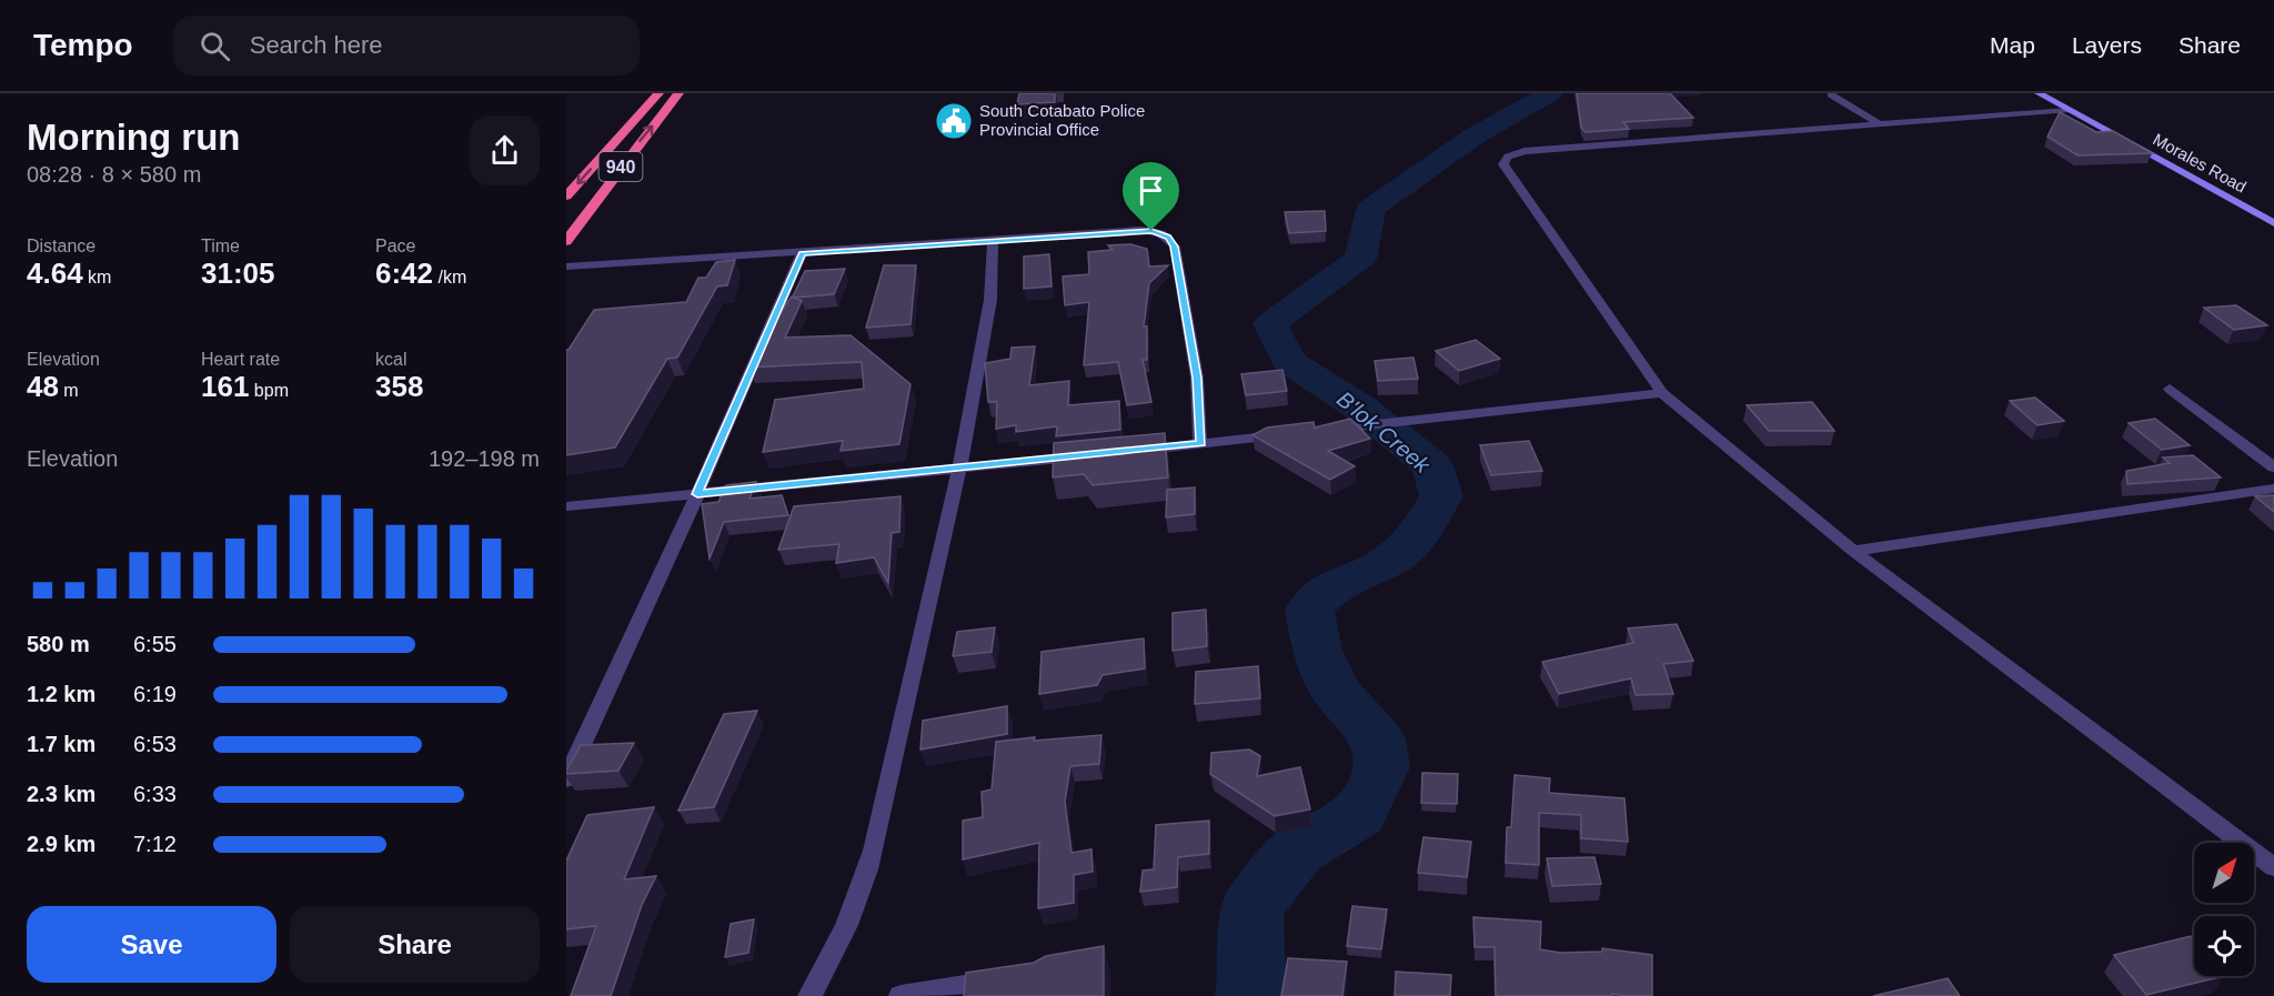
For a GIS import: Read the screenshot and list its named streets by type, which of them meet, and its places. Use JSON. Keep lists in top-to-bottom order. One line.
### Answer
{"streets":{"highway":["940"],"street":["Morales Road"]},"water":["B'lok Creek"],"places":{"public building":["South Cotabato Police Provincial Office"]},"north":"top right","page":{"header":"Tempo","search":"Search here","nav":["Map","Layers","Share"],"heading":["Morning run","08:28 · 8 × 580 m"],"stats":[["Distance","4.64 km"],["Time","31:05"],["Pace","6:42 /km"],["Elevation","48 m"],["Heart rate","161 bpm"],["kcal","358"]],"chart":["Elevation","192–198 m"],"list":[{"name":"580 m","note":"6:55"},{"name":"1.2 km","note":"6:19"},{"name":"1.7 km","note":"6:53"},{"name":"2.3 km","note":"6:33"},{"name":"2.9 km","note":"7:12"}],"buttons":["Save","Share"]}}
